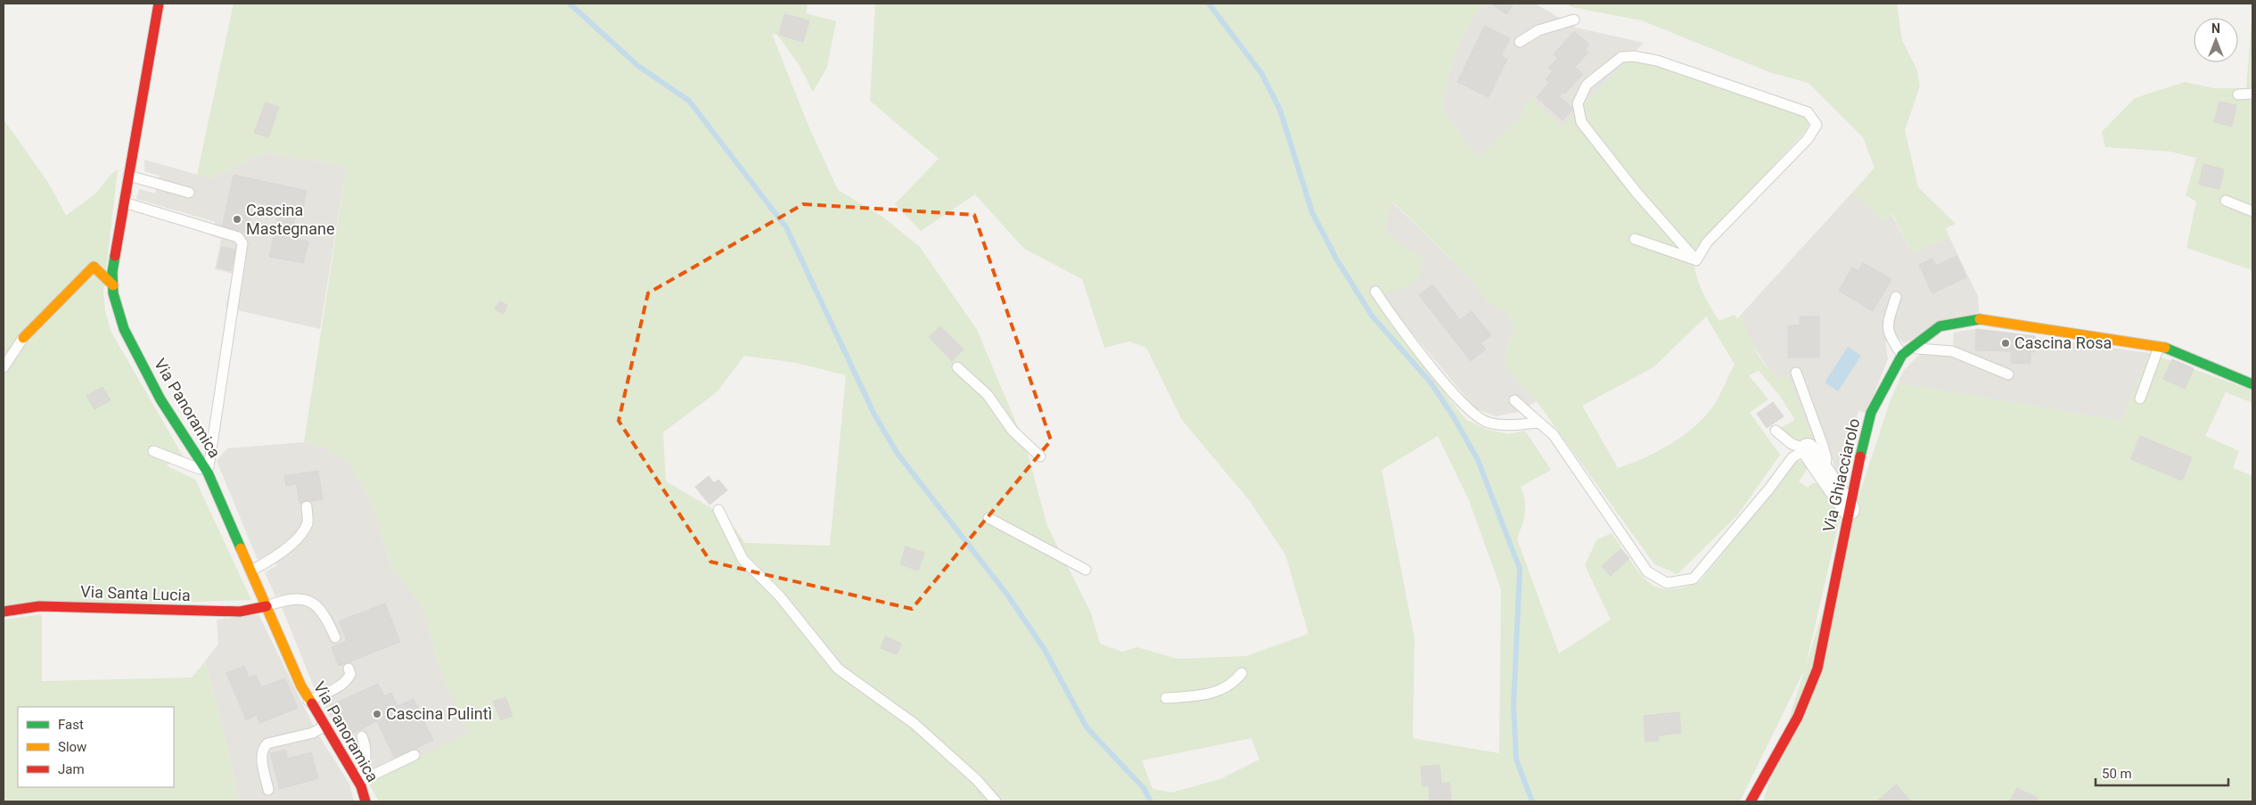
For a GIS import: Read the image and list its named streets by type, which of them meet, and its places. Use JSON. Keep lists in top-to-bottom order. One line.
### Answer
{"streets":{"street":["Via Panoramica","Via Ghiacciarolo","Via Santa Lucia"]},"crossings":[["Via Panoramica","Via Santa Lucia"]],"places":["Cascina Mastegnane","Cascina Rosa","Cascina Pulintì"],"legend":["Fast","Slow","Jam"],"scale_bar":"50 m","north":"top"}
